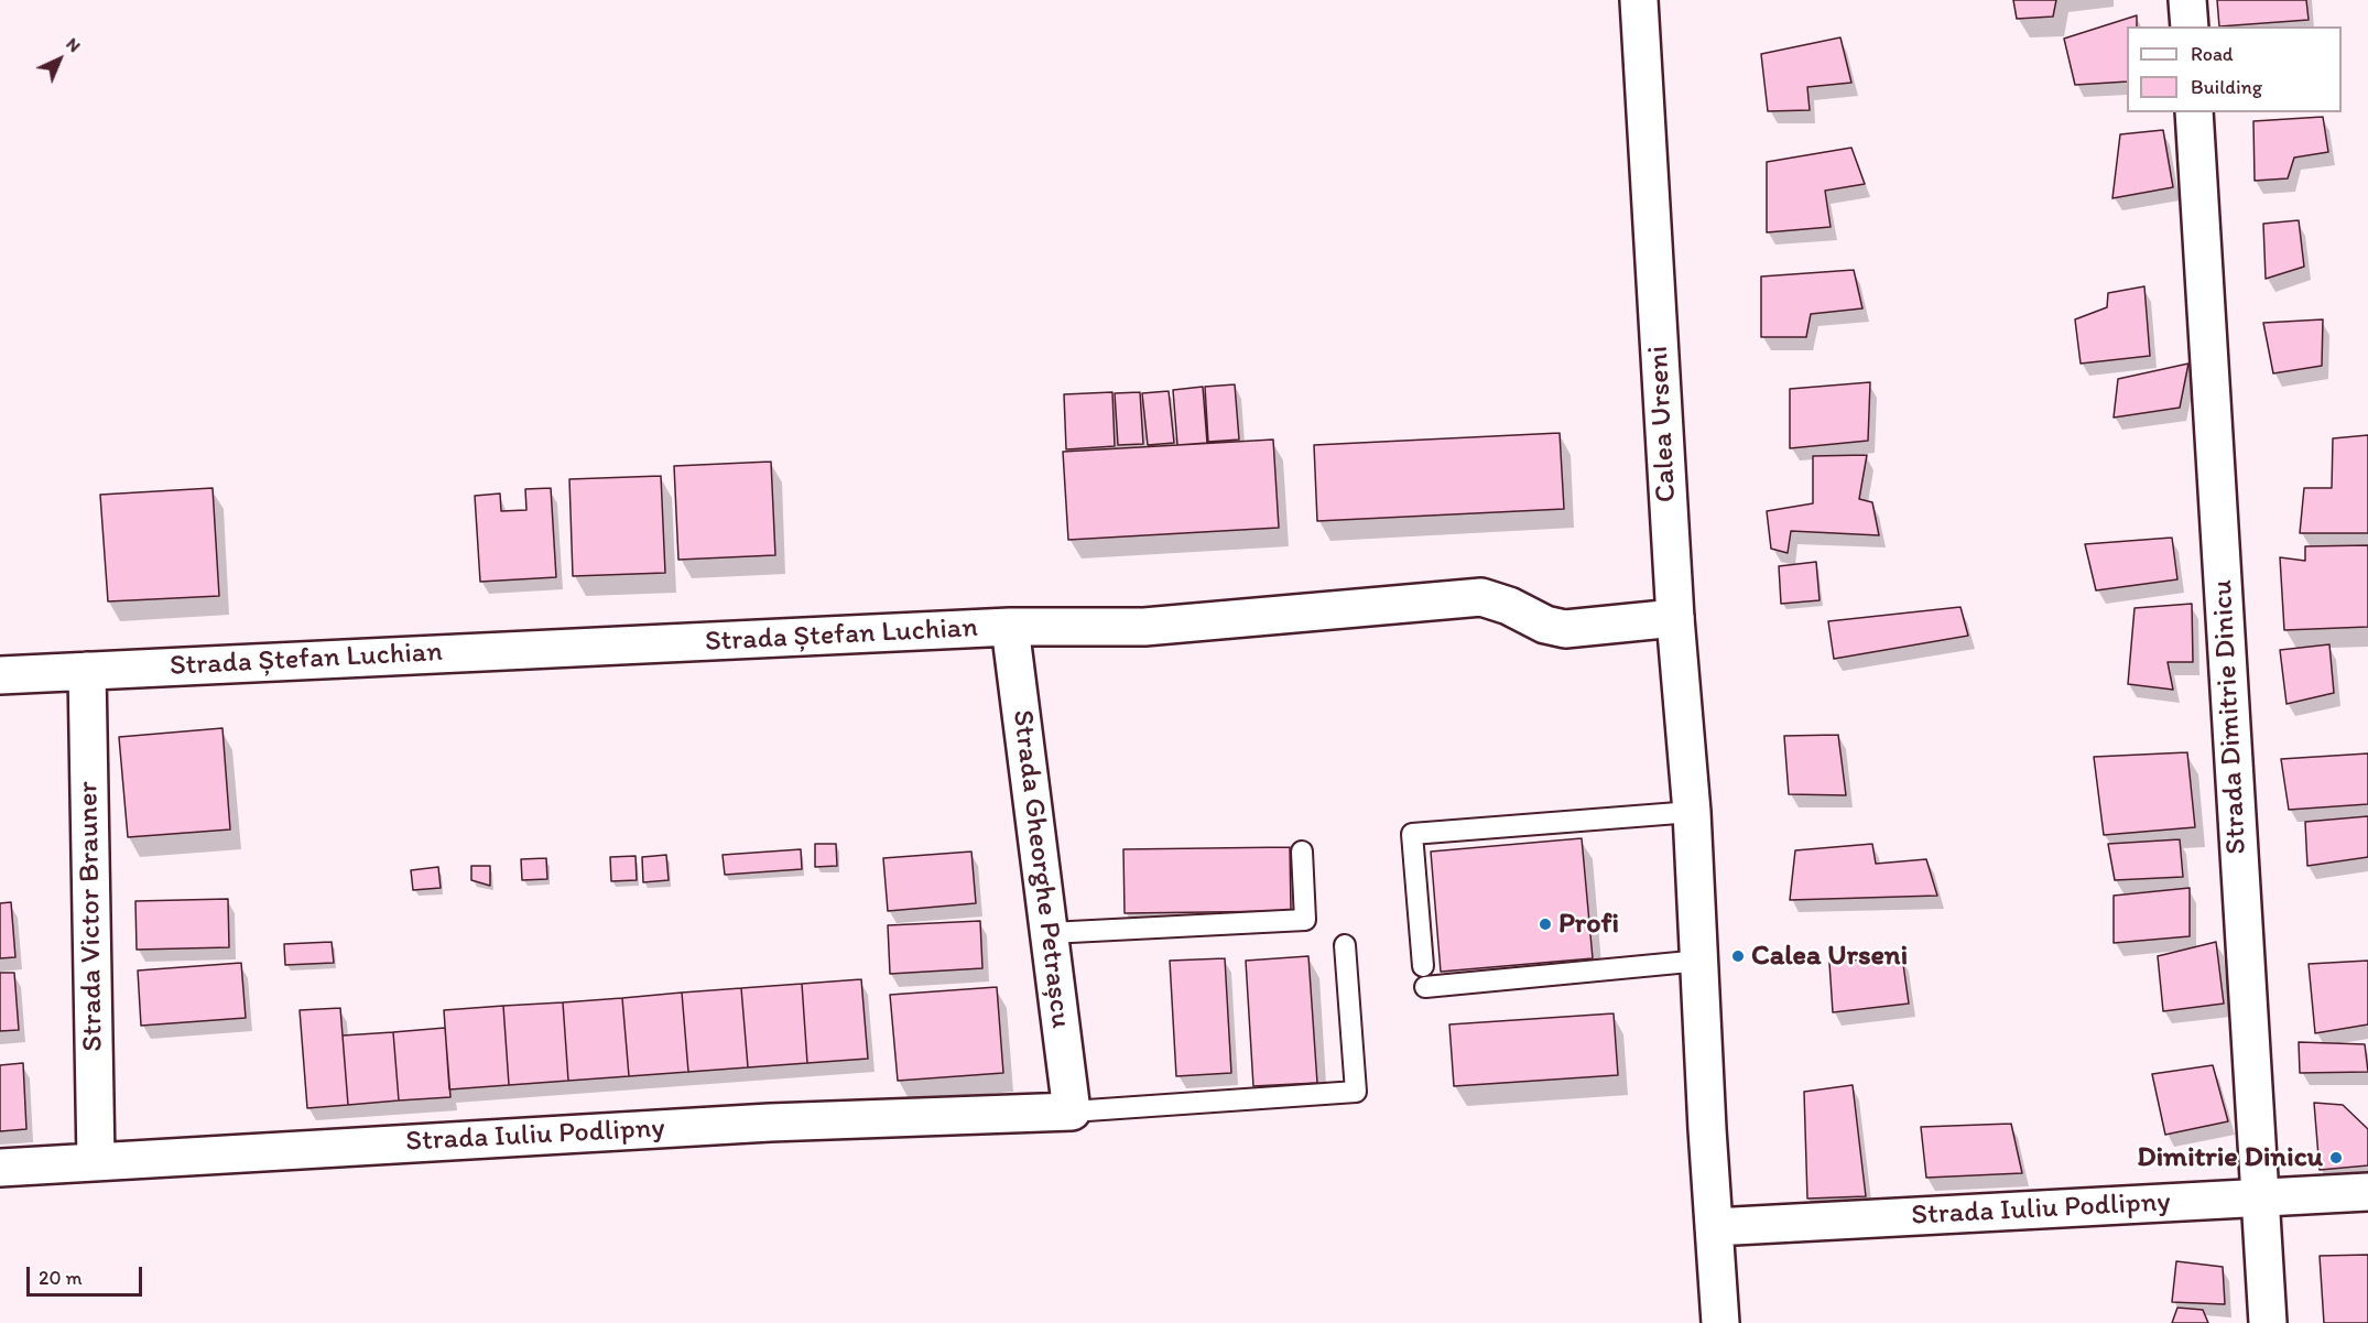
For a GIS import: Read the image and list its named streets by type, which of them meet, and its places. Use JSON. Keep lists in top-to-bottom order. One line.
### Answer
{"streets":{"street":["Calea Urseni","Strada Ștefan Luchian","Strada Dimitrie Dinicu","Strada Gheorghe Petrașcu","Strada Victor Brauner","Strada Iuliu Podlipny"]},"crossings":[["Calea Urseni","Strada Ștefan Luchian"],["Calea Urseni","Strada Iuliu Podlipny"],["Strada Ștefan Luchian","Strada Gheorghe Petrașcu"],["Strada Ștefan Luchian","Strada Victor Brauner"],["Strada Dimitrie Dinicu","Strada Iuliu Podlipny"],["Strada Gheorghe Petrașcu","Strada Iuliu Podlipny"],["Strada Victor Brauner","Strada Iuliu Podlipny"]],"places":["Profi","Calea Urseni","Dimitrie Dinicu"],"legend":["Road","Building"],"scale_bar":"20 m","north":"top right"}
